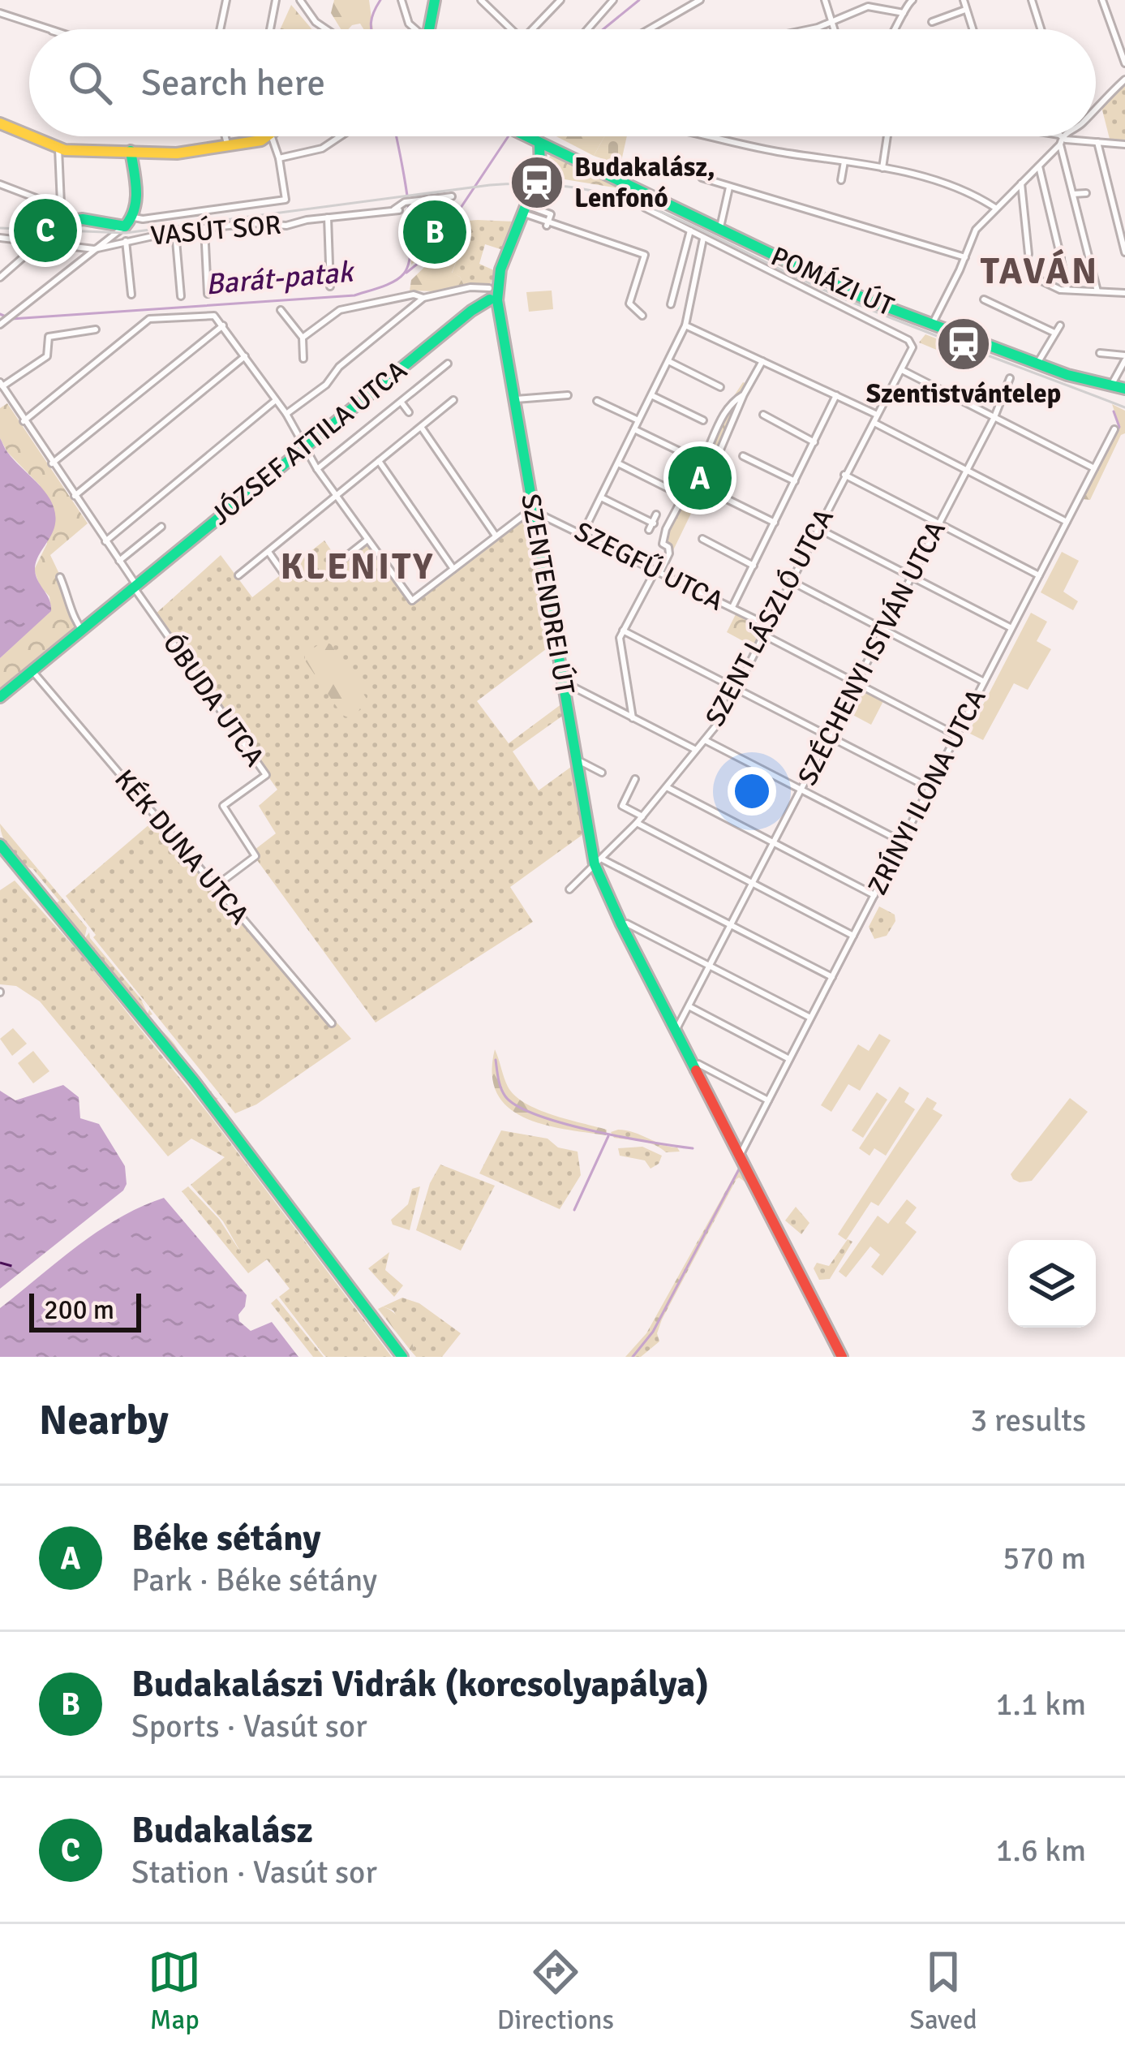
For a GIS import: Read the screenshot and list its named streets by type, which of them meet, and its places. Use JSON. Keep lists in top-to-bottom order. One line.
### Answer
{"streets":{"main road":["VASÚT SOR","POMÁZI ÚT","JÓZSEF ATTILA UTCA","SZENTENDREI ÚT"],"street":["SZEGFŰ UTCA","SZENT LÁSZLÓ UTCA","SZÉCHENYI ISTVÁN UTCA","ÓBUDA UTCA","ZRÍNYI ILONA UTCA","KÉK DUNA UTCA"]},"crossings":[["JÓZSEF ATTILA UTCA","SZENTENDREI ÚT"],["JÓZSEF ATTILA UTCA","ÓBUDA UTCA"],["JÓZSEF ATTILA UTCA","KÉK DUNA UTCA"],["SZEGFŰ UTCA","SZENTENDREI ÚT"],["SZEGFŰ UTCA","SZENT LÁSZLÓ UTCA"],["SZENTENDREI ÚT","SZENT LÁSZLÓ UTCA"],["SZENTENDREI ÚT","SZÉCHENYI ISTVÁN UTCA"],["SZENTENDREI ÚT","ZRÍNYI ILONA UTCA"],["ÓBUDA UTCA","KÉK DUNA UTCA"]],"districts":["TAVÁN","KLENITY"],"water":["Barát-patak"],"places":{"station":["Budakalász, Lenfonó","Szentistvántelep"]},"scale_bar":"200 m","page":{"search":"Search here","pins":["C","B","A"],"scale":"200 m","heading":["Nearby","3 results"],"list":[{"mark":"A","name":"Béke sétány","note":"Park · Béke sétány","value":"570 m"},{"mark":"B","name":"Budakalászi Vidrák (korcsolyapálya)","note":"Sports · Vasút sor","value":"1.1 km"},{"mark":"C","name":"Budakalász","note":"Station · Vasút sor","value":"1.6 km"}],"nav":["Map","Directions","Saved"]}}
